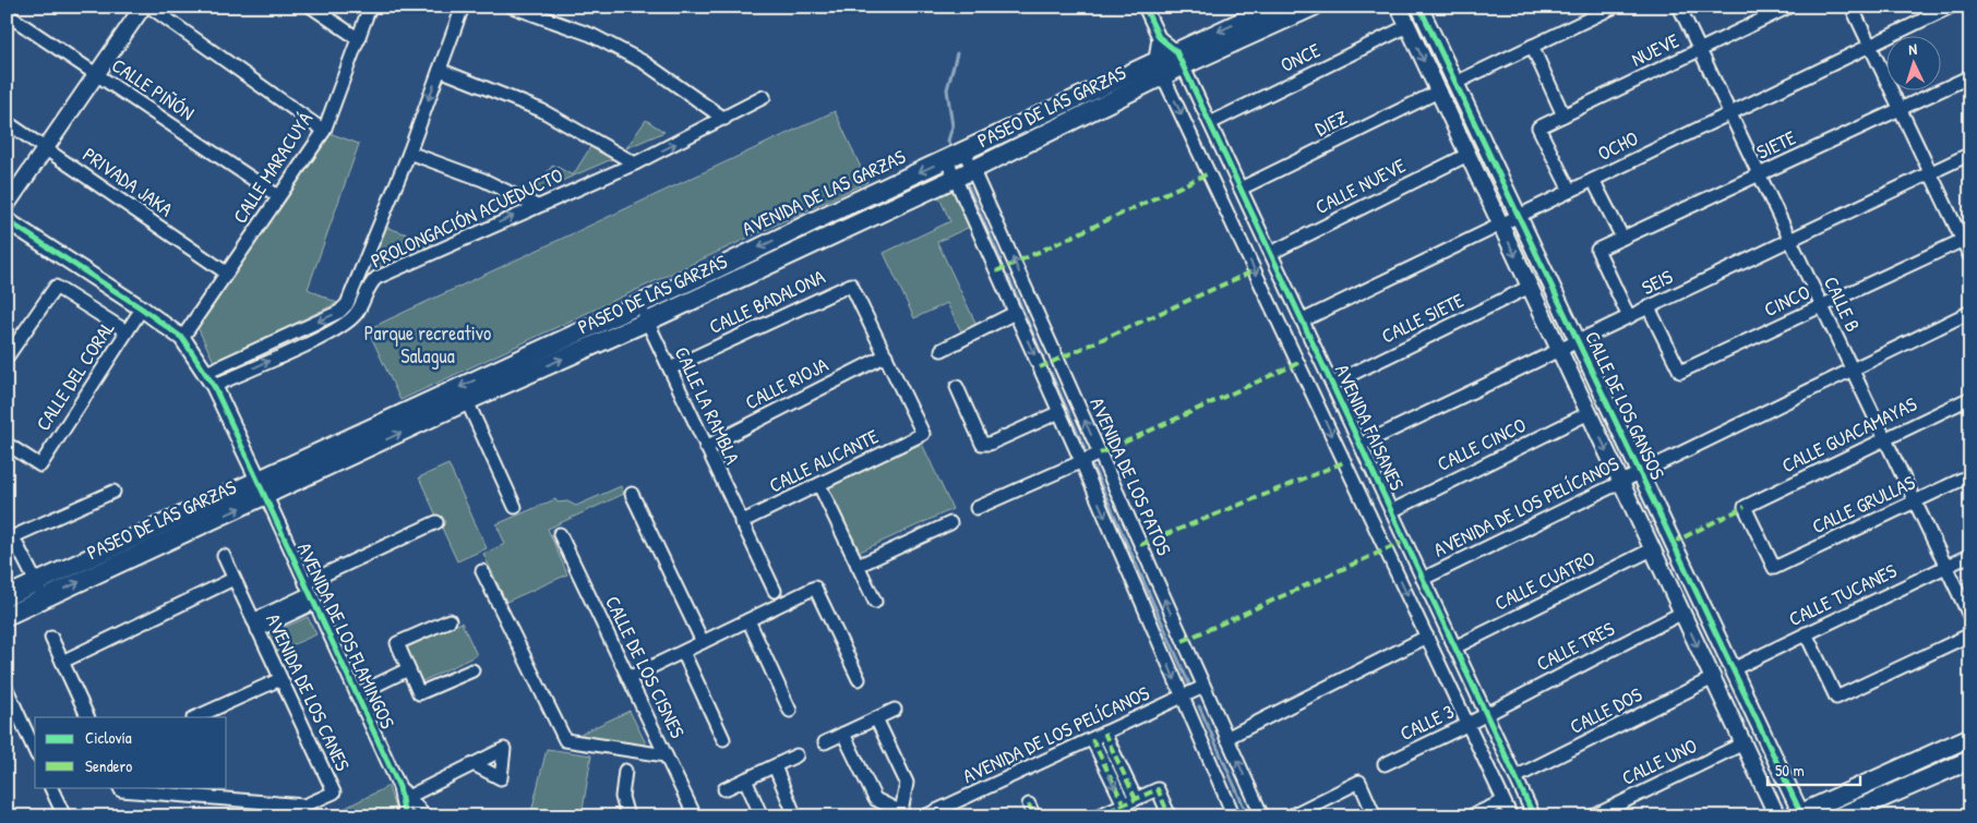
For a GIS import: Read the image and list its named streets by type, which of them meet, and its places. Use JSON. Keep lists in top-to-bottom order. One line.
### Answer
{"streets":{"main road":["PASEO DE LAS GARZAS","AVENIDA DE LAS GARZAS"],"street":["NUEVE","ONCE","CALLE PIÑÓN","DIEZ","SIETE","OCHO","CALLE MARACUYÁ","PRIVADA JAKA","CALLE NUEVE","PROLONGACIÓN ACUEDUCTO","SEIS","CINCO","CALLE BADALONA","CALLE B","CALLE SIETE","CALLE DEL CORAL","CALLE RIOJA","CALLE LA RAMBLA","CALLE DE LOS GANSOS","AVENIDA FAISANES","CALLE GUACAMAYAS","CALLE CINCO","CALLE ALICANTE","AVENIDA DE LOS PATOS","CALLE GRULLAS","AVENIDA DE LOS PELÍCANOS","CALLE CUATRO","CALLE TUCANES","AVENIDA DE LOS FLAMINGOS","CALLE TRES","CALLE DE LOS CISNES","AVENIDA DE LOS CANES","CALLE DOS","CALLE 3","CALLE UNO"]},"crossings":[["NUEVE","OCHO"],["NUEVE","CALLE B"],["ONCE","AVENIDA FAISANES"],["CALLE PIÑÓN","CALLE MARACUYÁ"],["PASEO DE LAS GARZAS","AVENIDA DE LAS GARZAS"],["PASEO DE LAS GARZAS","CALLE LA RAMBLA"],["PASEO DE LAS GARZAS","AVENIDA FAISANES"],["PASEO DE LAS GARZAS","AVENIDA DE LOS PATOS"],["PASEO DE LAS GARZAS","AVENIDA DE LOS FLAMINGOS"],["DIEZ","AVENIDA FAISANES"],["SIETE","SEIS"],["SIETE","CALLE B"],["OCHO","CALLE B"],["OCHO","CALLE DE LOS GANSOS"],["OCHO","AVENIDA FAISANES"],["CALLE MARACUYÁ","PRIVADA JAKA"],["CALLE NUEVE","AVENIDA FAISANES"],["AVENIDA DE LAS GARZAS","CALLE LA RAMBLA"],["AVENIDA DE LAS GARZAS","AVENIDA FAISANES"],["AVENIDA DE LAS GARZAS","AVENIDA DE LOS PATOS"],["SEIS","CINCO"],["SEIS","CALLE B"],["SEIS","CALLE DE LOS GANSOS"],["SEIS","AVENIDA FAISANES"],["CINCO","CALLE B"],["CALLE BADALONA","CALLE RIOJA"],["CALLE BADALONA","CALLE LA RAMBLA"],["CALLE BADALONA","CALLE ALICANTE"],["CALLE B","CALLE GUACAMAYAS"],["CALLE B","CALLE GRULLAS"],["CALLE B","AVENIDA DE LOS PELÍCANOS"],["CALLE B","CALLE TUCANES"],["CALLE SIETE","AVENIDA FAISANES"],["CALLE RIOJA","CALLE LA RAMBLA"],["CALLE RIOJA","CALLE ALICANTE"],["CALLE LA RAMBLA","CALLE ALICANTE"],["CALLE DE LOS GANSOS","AVENIDA DE LOS PELÍCANOS"],["CALLE DE LOS GANSOS","CALLE TUCANES"],["AVENIDA FAISANES","CALLE CINCO"],["AVENIDA FAISANES","AVENIDA DE LOS PELÍCANOS"],["AVENIDA FAISANES","CALLE CUATRO"],["AVENIDA FAISANES","CALLE TRES"],["AVENIDA FAISANES","CALLE DOS"],["AVENIDA FAISANES","CALLE 3"],["CALLE GUACAMAYAS","CALLE GRULLAS"],["AVENIDA DE LOS PATOS","AVENIDA DE LOS PELÍCANOS"],["CALLE TRES","CALLE 3"]],"one_way":["PASEO DE LAS GARZAS","AVENIDA DE LAS GARZAS"],"parks":["Parque recreativo Salagua"],"legend":["Ciclovía","Sendero"],"scale_bar":"50 m","north":"top"}
